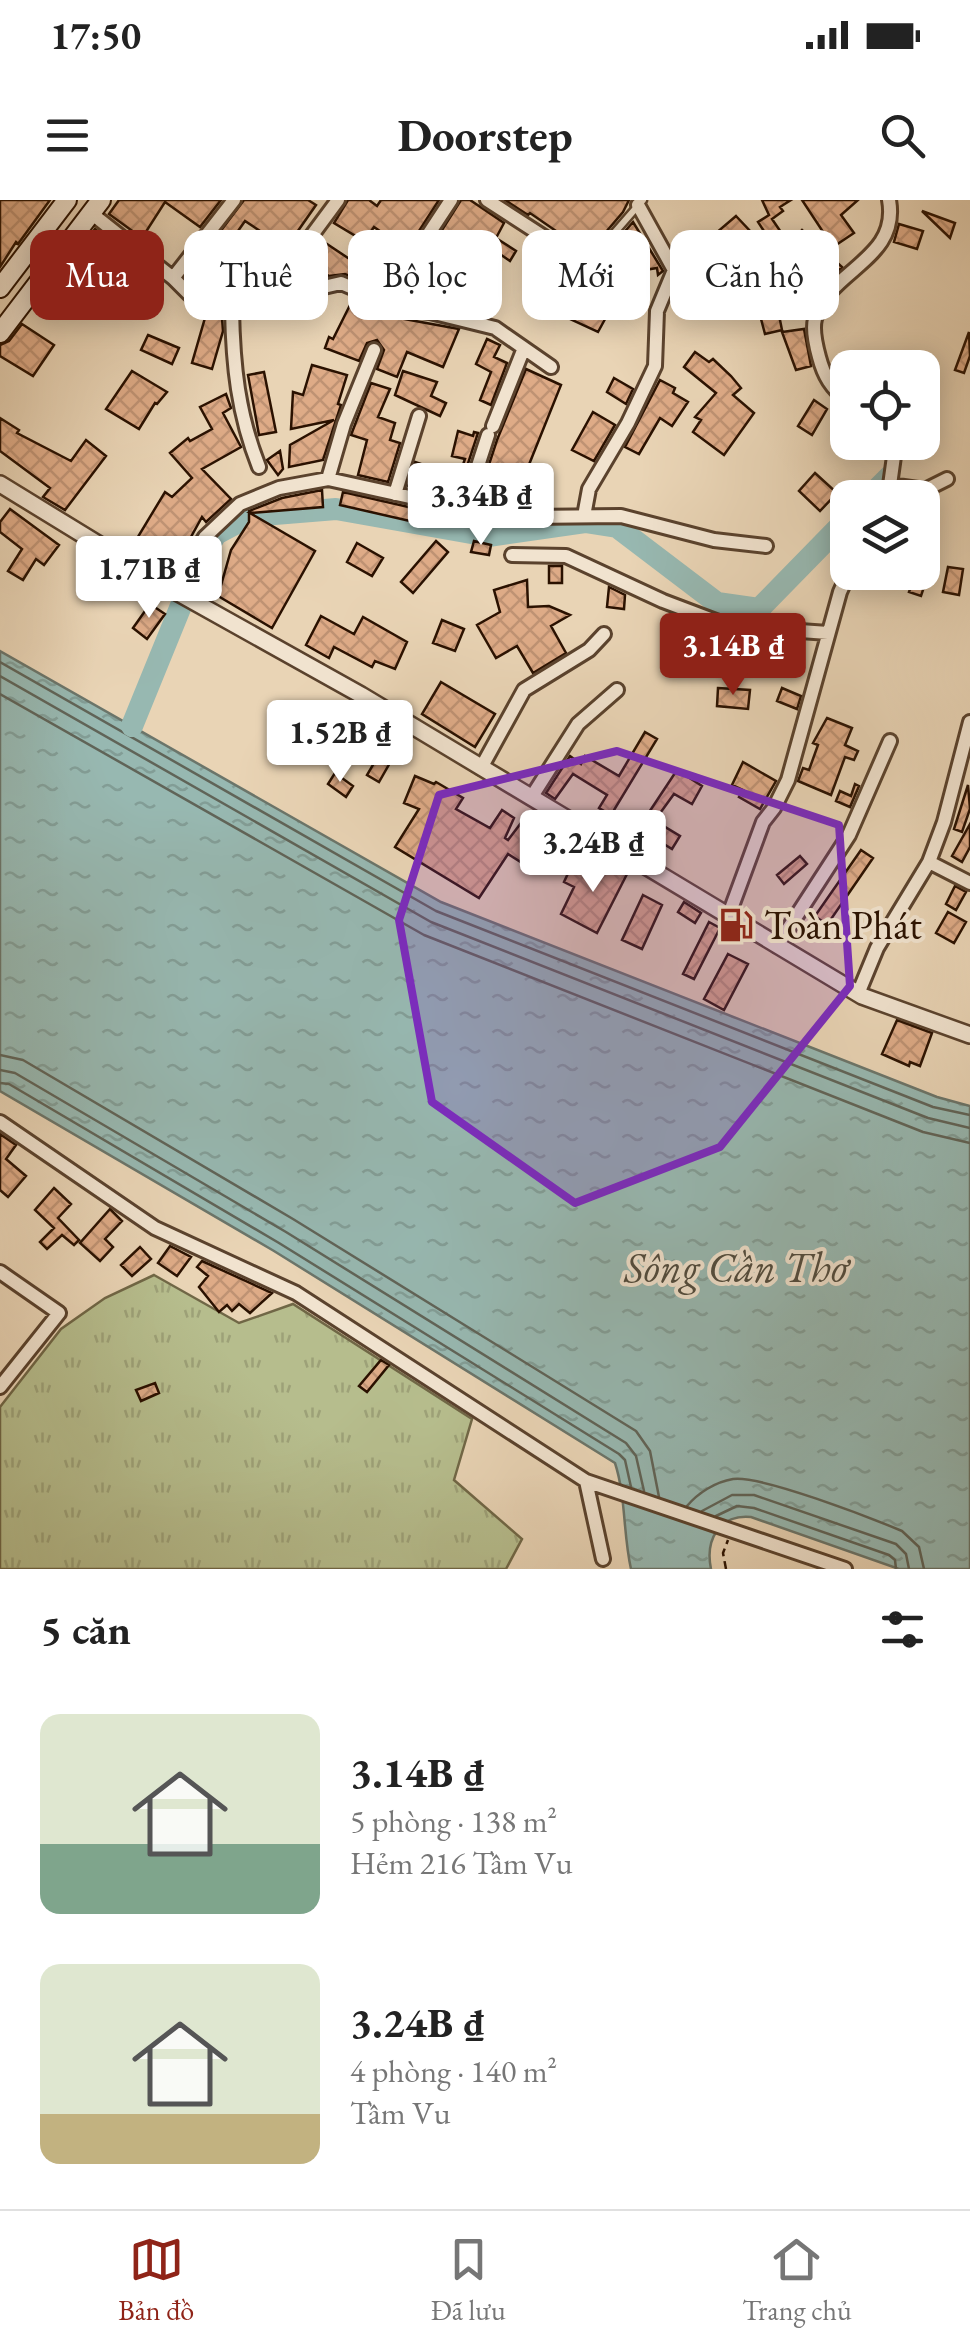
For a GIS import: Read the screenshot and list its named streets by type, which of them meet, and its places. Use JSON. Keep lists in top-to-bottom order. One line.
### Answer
{"water":["Sông Cần Thơ"],"places":{"fuel station":["Toàn Phát"]},"page":{"status":"17:50","header":"Doorstep","chip":["Mua","Thuê","Bộ lọc","Mới","Căn hộ"],"price":["3.34B ₫","1.71B ₫","3.14B ₫","1.52B ₫","3.24B ₫"],"heading":"5 căn","list":[{"name":"3.14B ₫","note":"5 phòng · 138 m² · Hẻm 216 Tầm Vu"},{"name":"3.24B ₫","note":"4 phòng · 140 m² · Tầm Vu"}],"tabs":["Bản đồ","Đã lưu","Trang chủ"]}}
